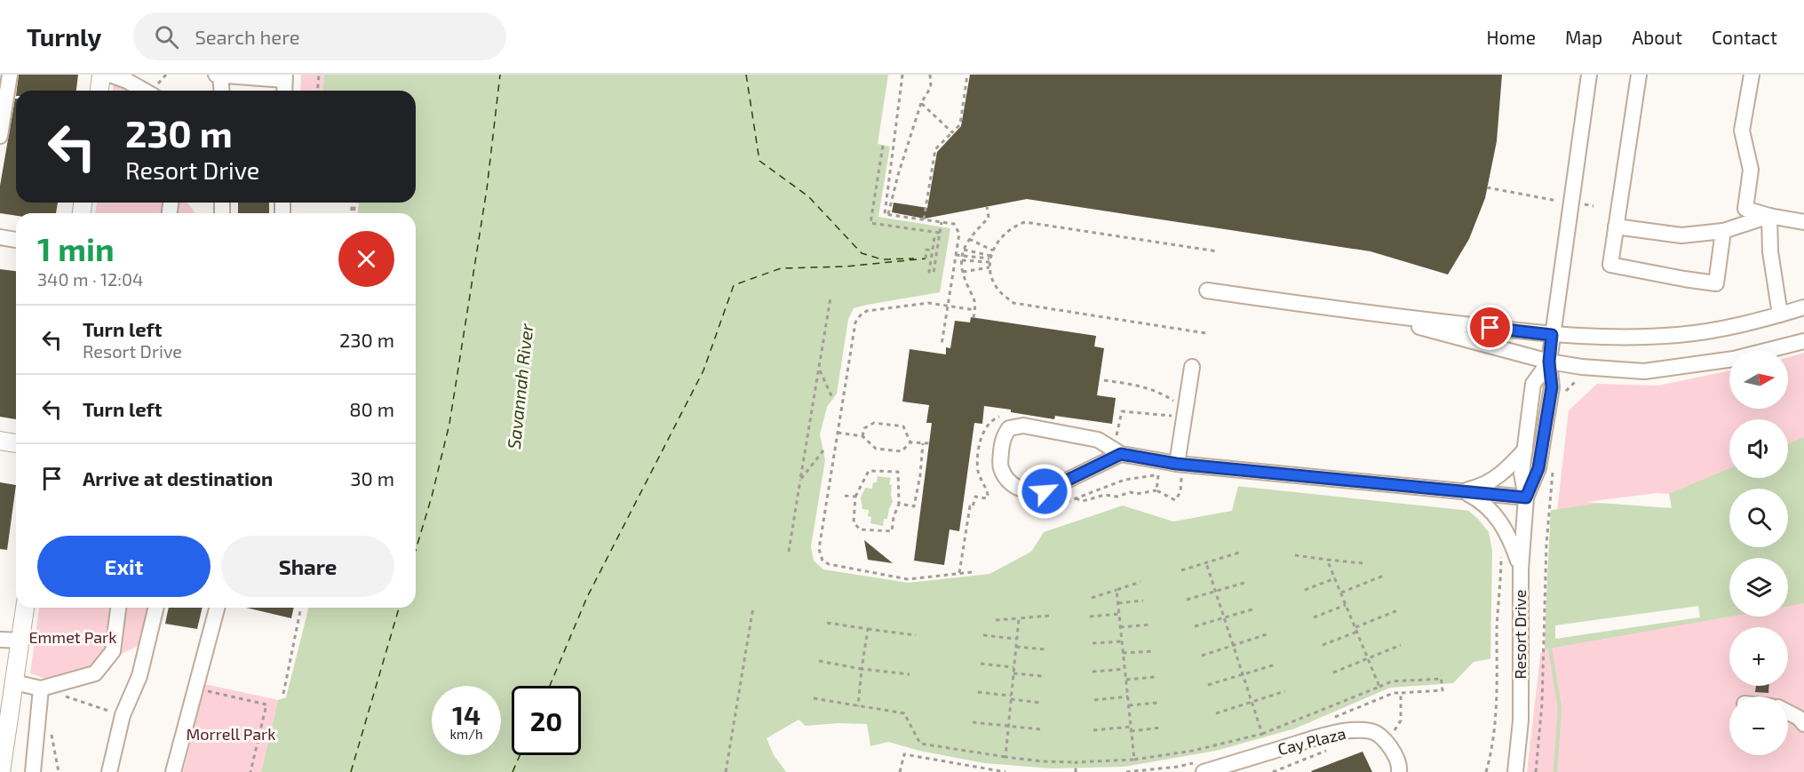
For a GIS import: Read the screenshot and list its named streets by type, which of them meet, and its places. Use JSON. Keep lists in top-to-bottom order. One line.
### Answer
{"streets":{"street":["Resort Drive","Cay Plaza"]},"water":["Savannah River"],"parks":["Emmet Park","Morrell Park"],"north":"right","page":{"header":"Turnly","search":"Search here","nav":["Home","Map","About","Contact"],"turn":["230 m","Resort Drive"],"heading":["1 min","340 m · 12:04"],"list":[{"name":"Turn left","note":"Resort Drive","value":"230 m"},{"name":"Turn left","value":"80 m"},{"name":"Arrive at destination","value":"30 m"}],"map_buttons":["+","−"],"buttons":["Exit","Share"],"speed":"14 km/h","limit":"20"}}
